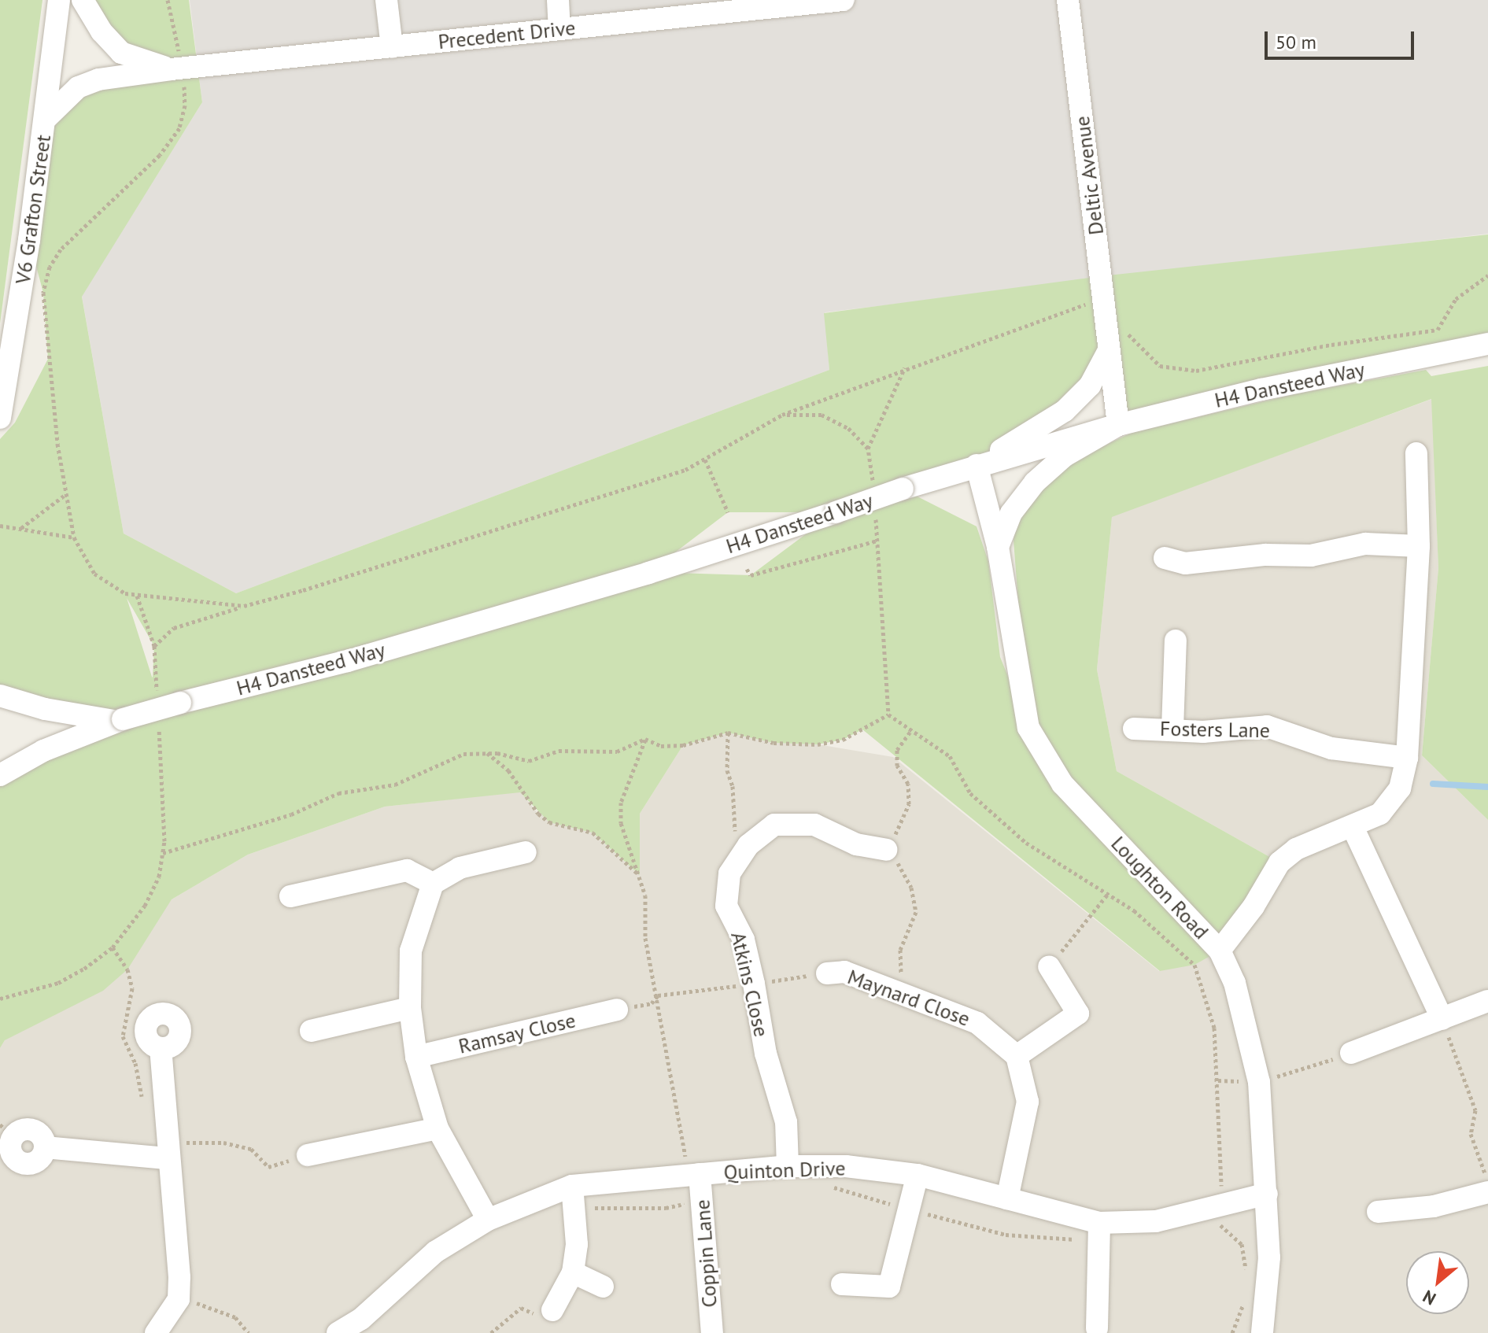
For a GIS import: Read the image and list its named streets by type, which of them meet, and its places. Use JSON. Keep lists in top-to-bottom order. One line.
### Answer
{"streets":{"street":["Precedent Drive","Deltic Avenue","V6 Grafton Street","H4 Dansteed Way","Fosters Lane","Loughton Road","Atkins Close","Maynard Close","Ramsay Close","Quinton Drive","Coppin Lane"]},"crossings":[["Precedent Drive","V6 Grafton Street"],["Deltic Avenue","H4 Dansteed Way"],["H4 Dansteed Way","Loughton Road"],["Loughton Road","Quinton Drive"],["Atkins Close","Quinton Drive"],["Quinton Drive","Coppin Lane"]],"scale_bar":"50 m","north":"bottom left"}
